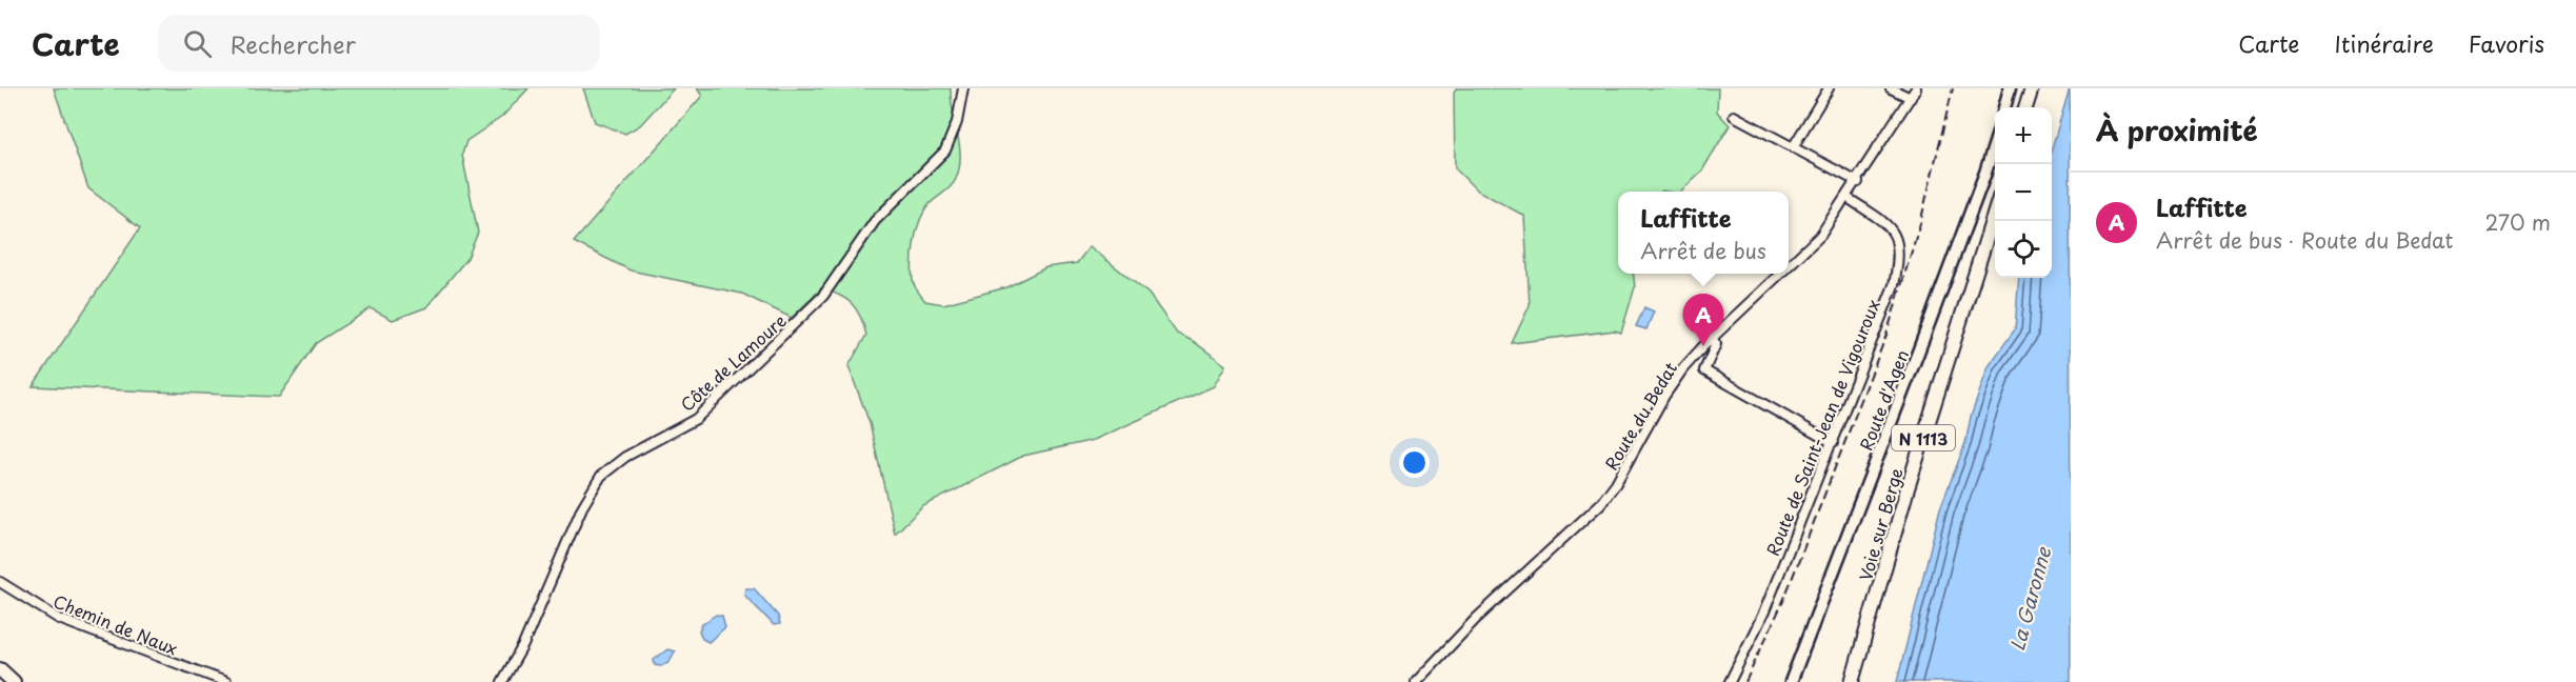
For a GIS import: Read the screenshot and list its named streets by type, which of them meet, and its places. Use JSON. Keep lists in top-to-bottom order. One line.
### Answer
{"streets":{"main road":["Route d'Agen","N 1113","Voie sur Berge"],"street":["Côte de Lamoure","Route du Bedat","Route de Saint-Jean de Vigouroux","Chemin de Naux"]},"crossings":[["Route du Bedat","Route de Saint-Jean de Vigouroux"]],"water":["La Garonne"],"page":{"header":"Carte","search":"Rechercher","nav":["Carte","Itinéraire","Favoris"],"heading":"À proximité","map_buttons":["+","−"],"list":[{"mark":"A","name":"Laffitte","note":"Arrêt de bus · Route du Bedat","value":"270 m"}],"popup":["Laffitte","Arrêt de bus"],"pins":"A"}}
